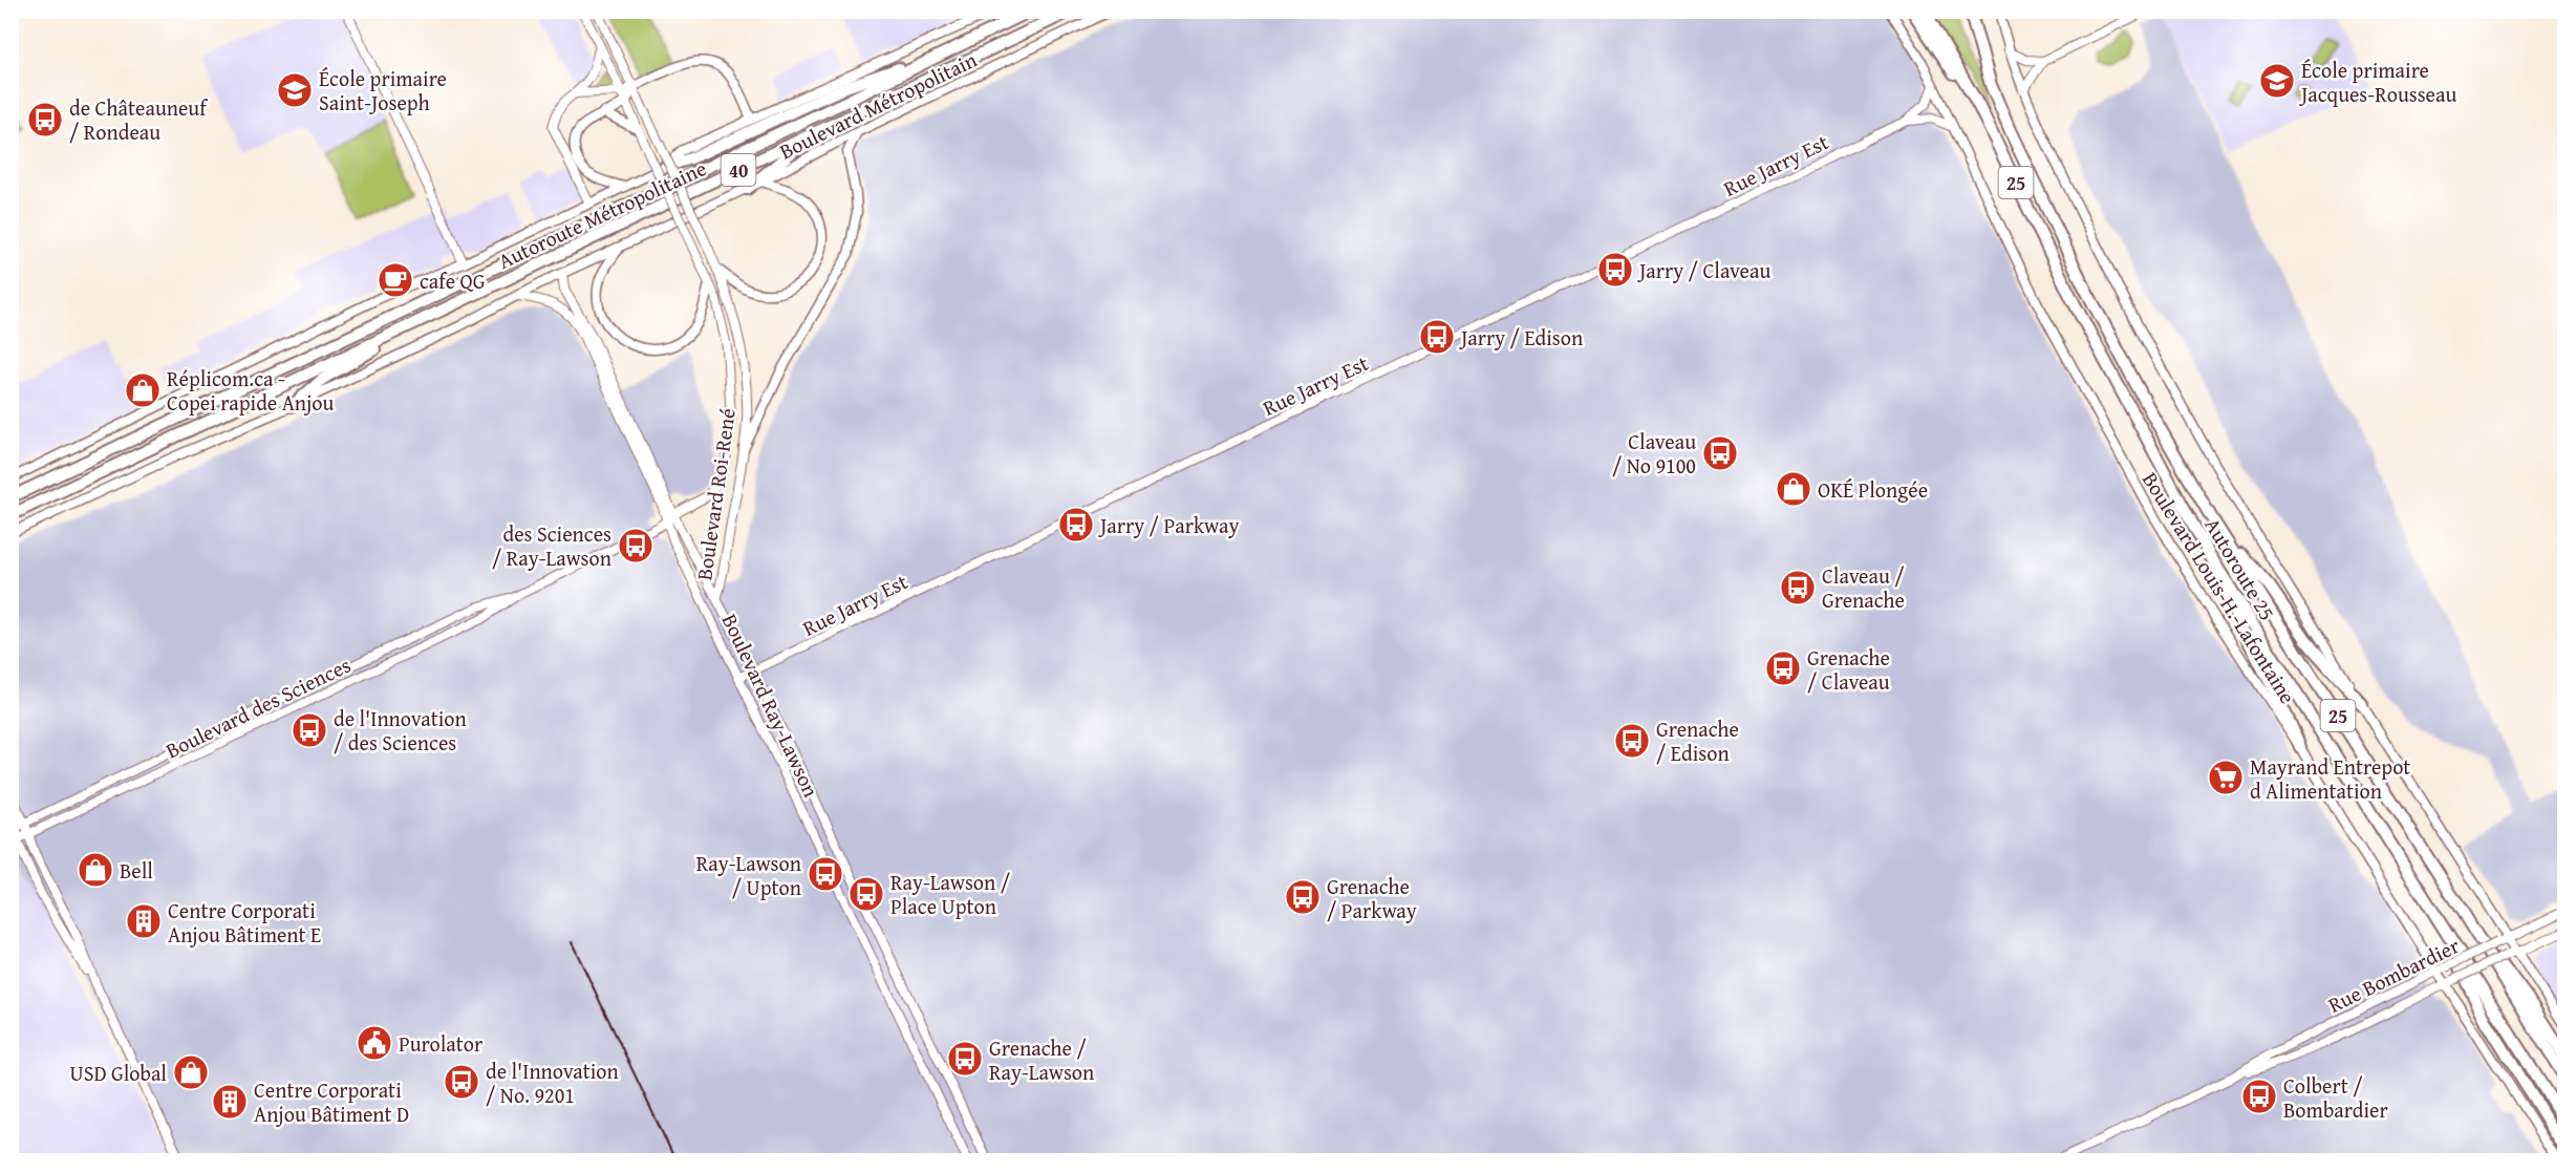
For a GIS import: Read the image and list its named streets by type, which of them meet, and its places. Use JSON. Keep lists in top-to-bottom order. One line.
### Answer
{"streets":{"highway":["40","25","Autoroute Métropolitaine","Autoroute 25"],"main road":["Boulevard Métropolitain","Boulevard Louis-H.-Lafontaine"],"street":["Rue Jarry Est","Boulevard Roi-René","Boulevard Ray-Lawson","Boulevard des Sciences","Rue Bombardier"]},"crossings":[["Boulevard Métropolitain","Boulevard Ray-Lawson"],["Rue Jarry Est","Boulevard Louis-H.-Lafontaine"],["Rue Jarry Est","Boulevard Ray-Lawson"],["Boulevard Roi-René","Boulevard Ray-Lawson"],["Boulevard Roi-René","Boulevard des Sciences"],["Boulevard Louis-H.-Lafontaine","Rue Bombardier"],["Boulevard Ray-Lawson","Boulevard des Sciences"]],"places":{"school or university":["École primaire Jacques-Rousseau","École primaire Saint-Joseph"],"bus stop":["de Châteauneuf / Rondeau","Jarry / Claveau","Jarry / Edison","Claveau / No 9100","Jarry / Parkway","des Sciences / Ray-Lawson","Claveau / Grenache","Grenache / Claveau","de l'Innovation / des Sciences","Grenache / Edison","Ray-Lawson / Upton","Ray-Lawson / Place Upton","Grenache / Parkway","Grenache / Ray-Lawson","de l'Innovation / No. 9201","Colbert / Bombardier"],"cafe":["cafe QG"],"shop":["Réplicom.ca - Copei rapide Anjou","OKÉ Plongée","Bell","USD Global"],"supermarket":["Mayrand Entrepot d Alimentation"],"building":["Centre Corporati Anjou Bâtiment E","Centre Corporati Anjou Bâtiment D"],"public building":["Purolator"]}}
